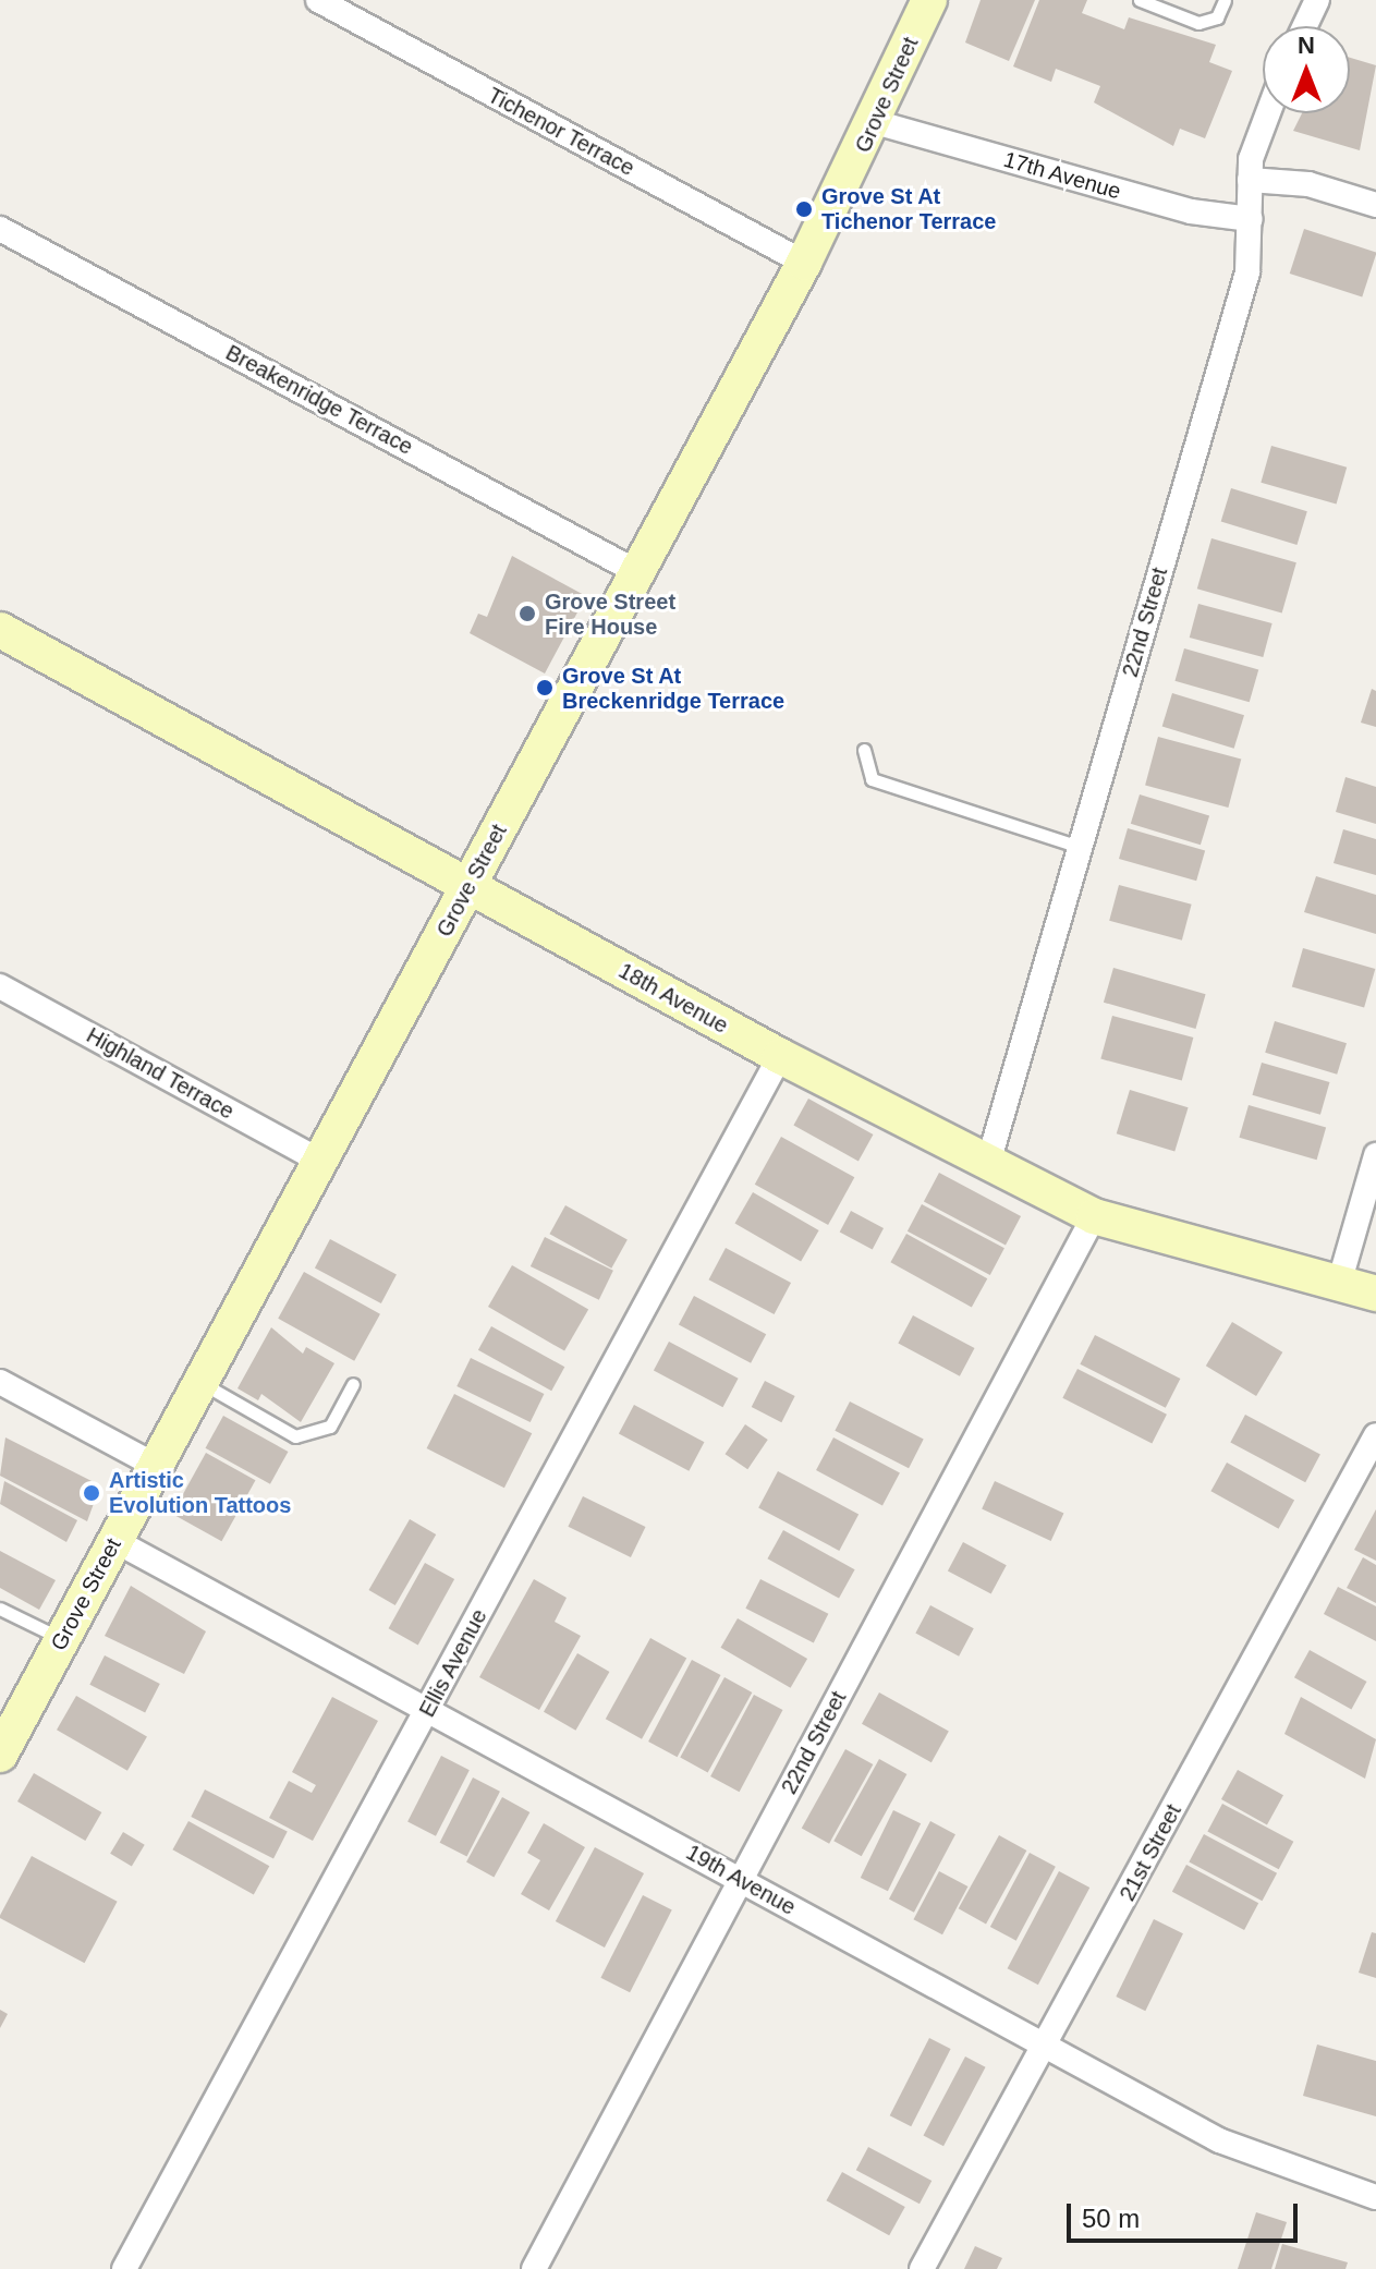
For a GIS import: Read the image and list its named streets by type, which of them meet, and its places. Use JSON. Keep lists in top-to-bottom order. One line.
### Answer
{"streets":{"main road":["Grove Street","18th Avenue"],"street":["Tichenor Terrace","17th Avenue","Breakenridge Terrace","22nd Street","Highland Terrace","Ellis Avenue","21st Street","19th Avenue"]},"crossings":[["Grove Street","Tichenor Terrace"],["Grove Street","17th Avenue"],["Grove Street","Breakenridge Terrace"],["Grove Street","18th Avenue"],["Grove Street","Highland Terrace"],["Grove Street","19th Avenue"],["17th Avenue","22nd Street"],["22nd Street","18th Avenue"],["22nd Street","19th Avenue"],["18th Avenue","Ellis Avenue"],["Ellis Avenue","19th Avenue"],["21st Street","19th Avenue"]],"places":["Grove St At Tichenor Terrace","Grove Street Fire House","Grove St At Breckenridge Terrace","Artistic Evolution Tattoos"],"scale_bar":"50 m","north":"top"}
